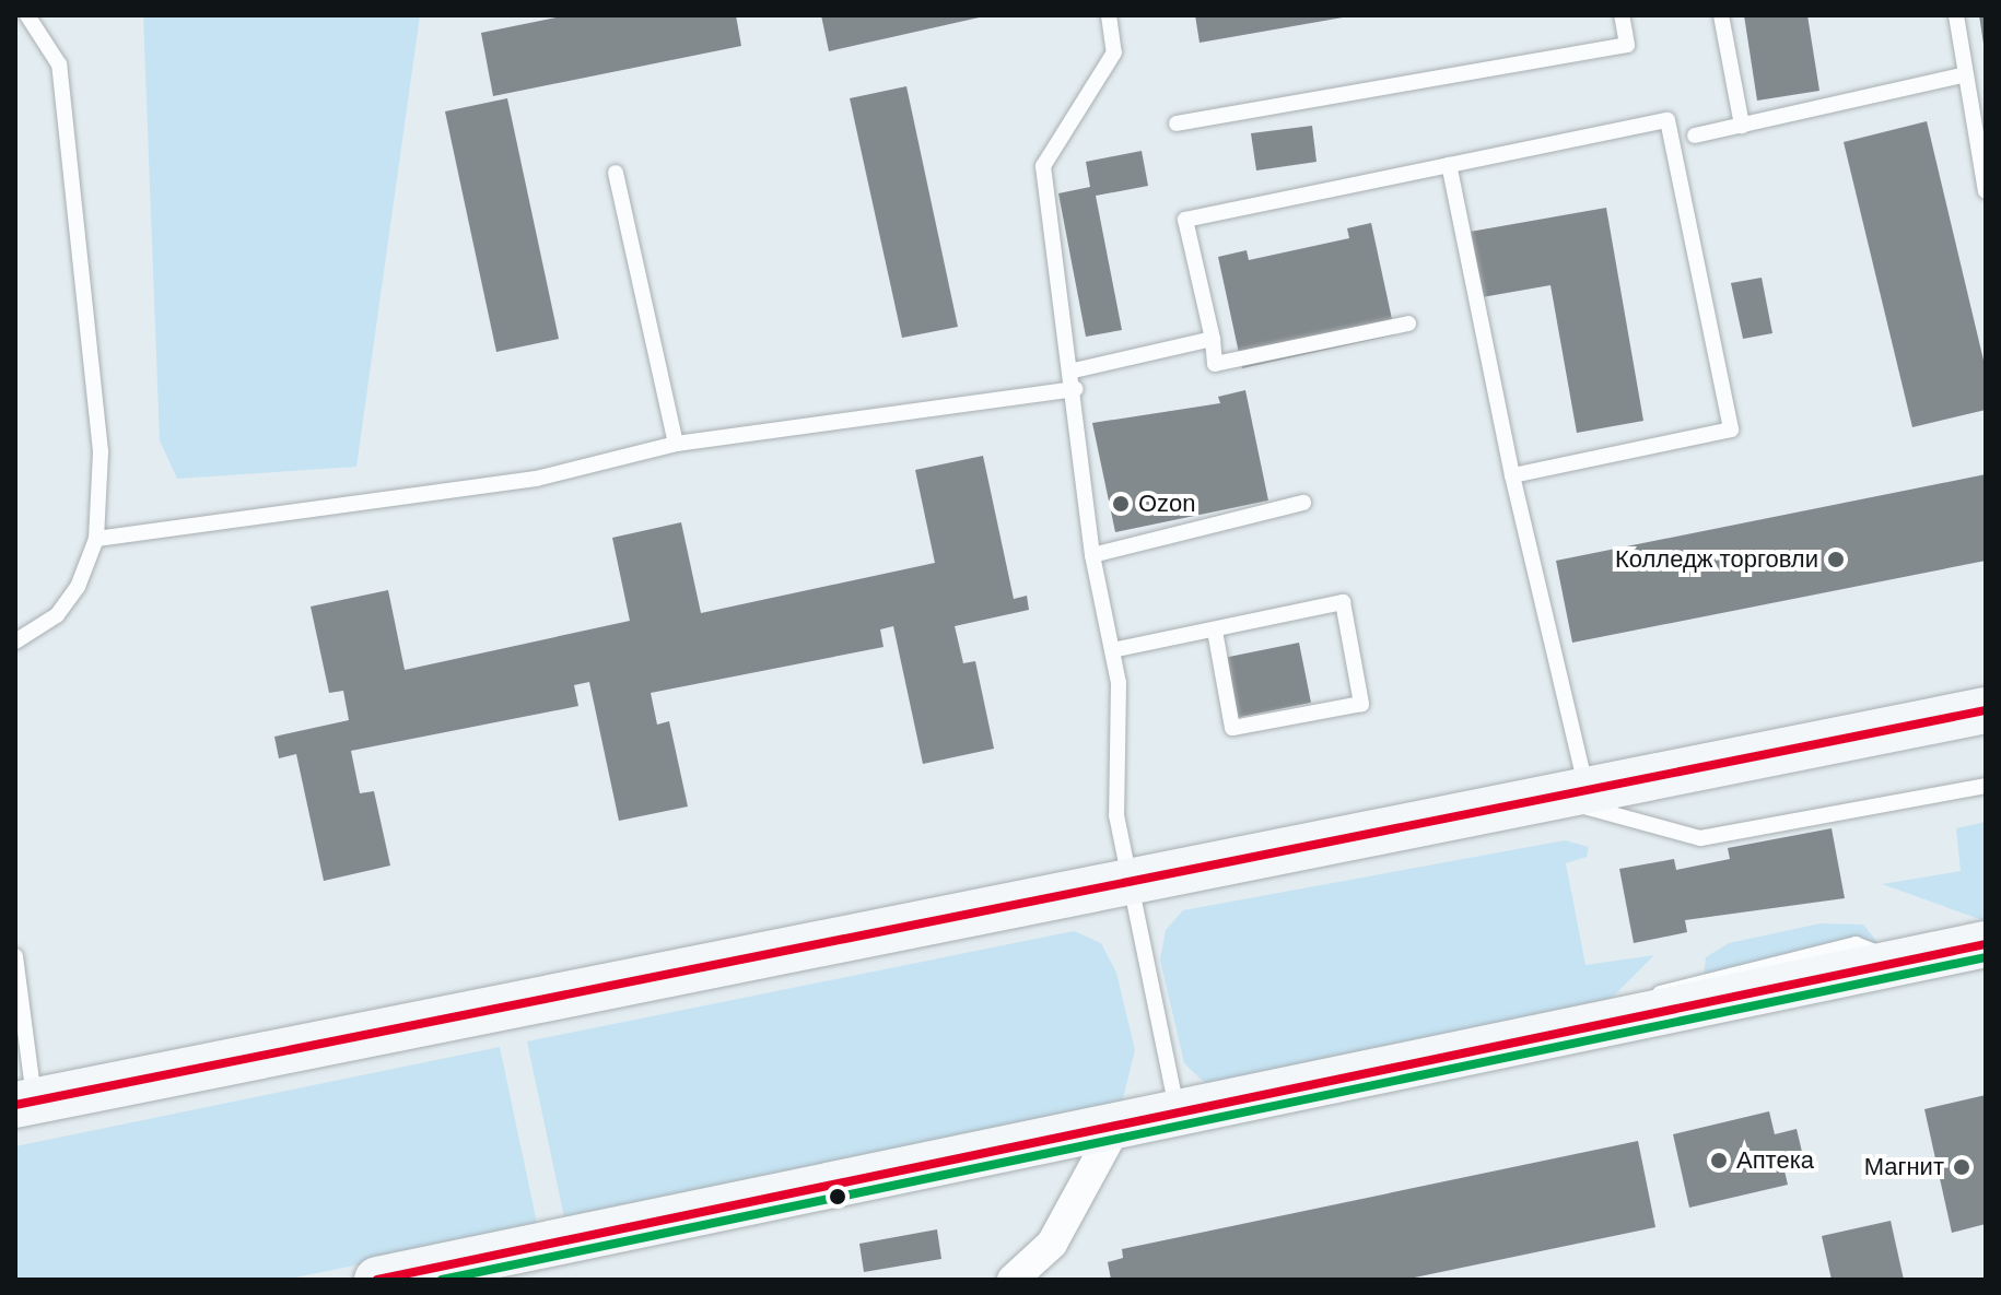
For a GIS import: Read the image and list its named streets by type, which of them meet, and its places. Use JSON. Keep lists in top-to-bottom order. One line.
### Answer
{"places":["Ozon","Колледж торговли","Аптека","Магнит"]}
